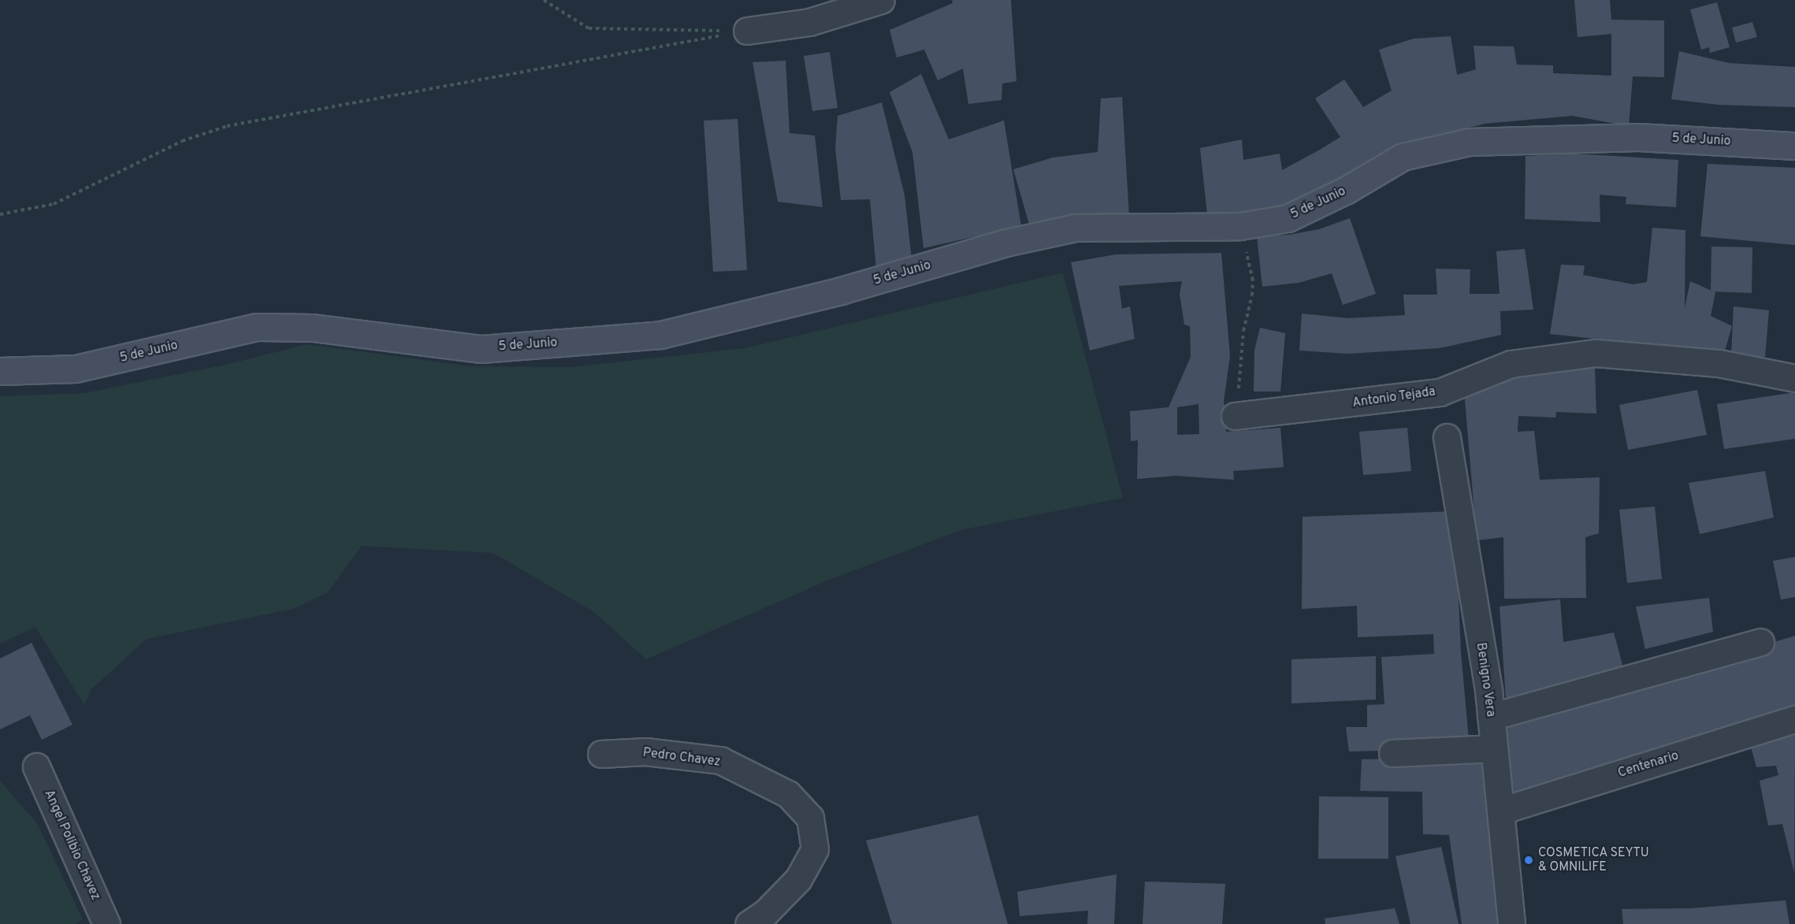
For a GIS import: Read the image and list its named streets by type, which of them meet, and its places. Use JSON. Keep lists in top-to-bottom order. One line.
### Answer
{"streets":{"street":["5 de Junio","Antonio Tejada","Benigno Vera","Pedro Chavez","Centenario","Angel Polibio Chavez"]},"crossings":[["Benigno Vera","Centenario"]],"places":["COSMETICA SEYTU & OMNILIFE"]}
